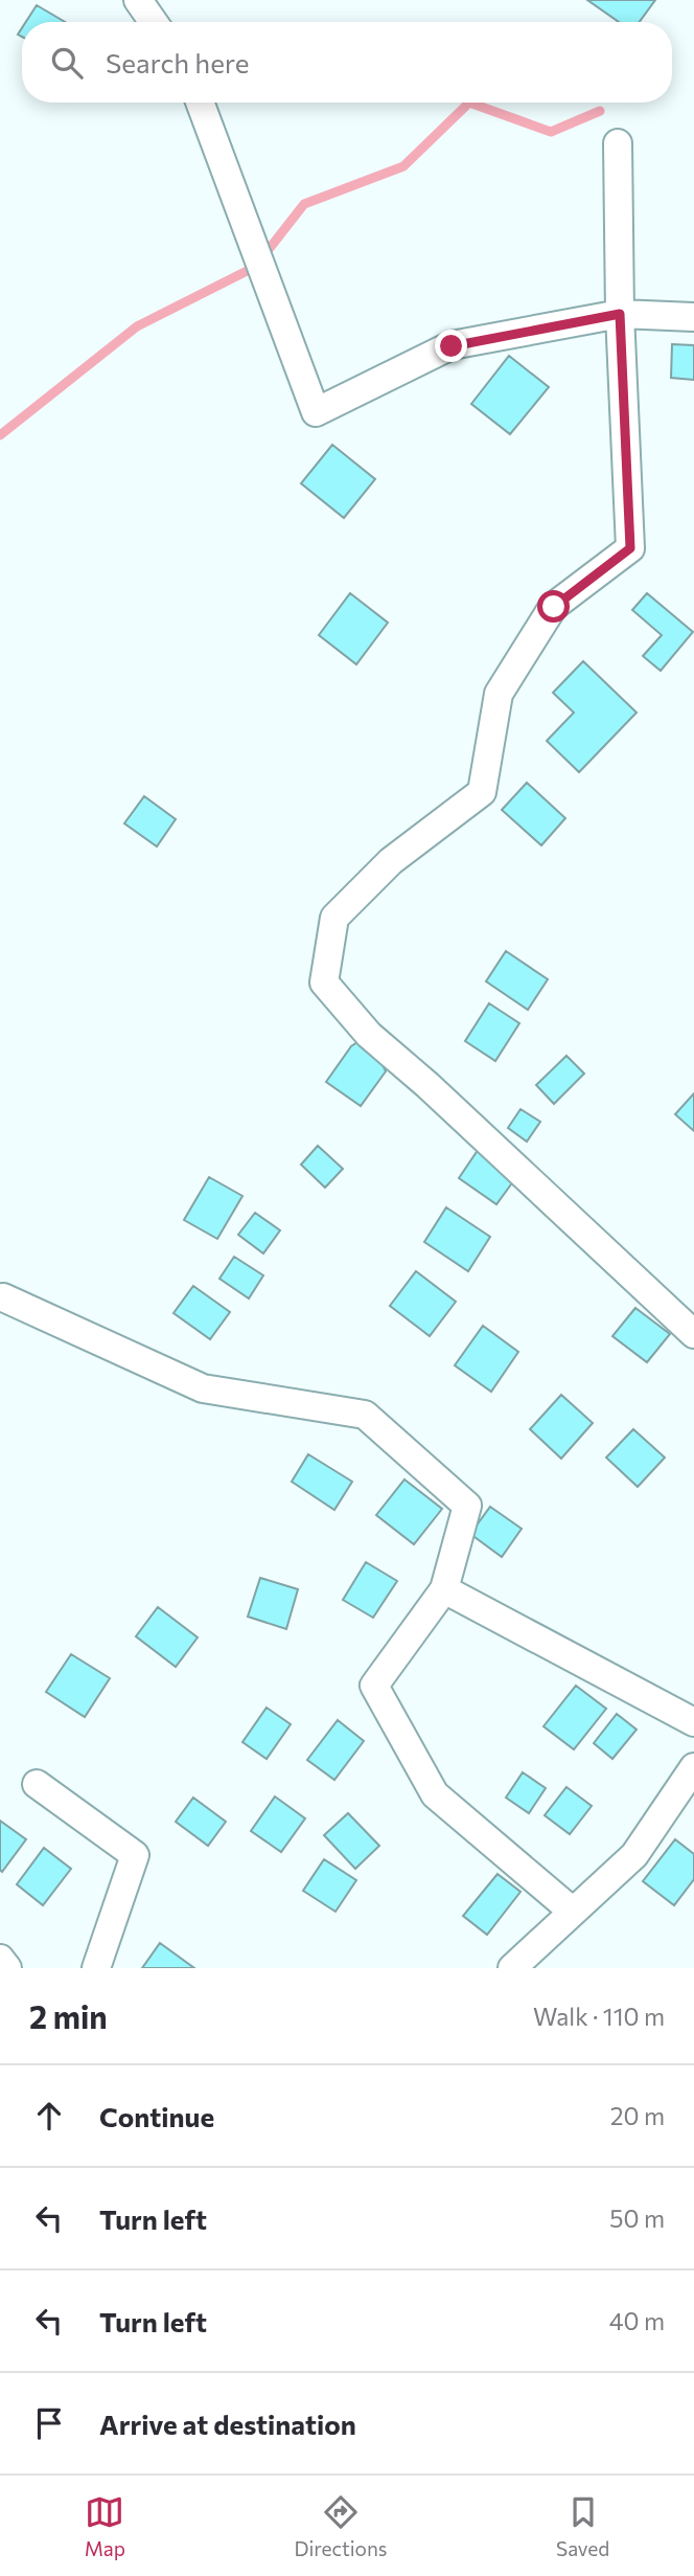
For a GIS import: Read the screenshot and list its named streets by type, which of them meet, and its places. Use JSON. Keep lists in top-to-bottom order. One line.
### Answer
{"page":{"search":"Search here","heading":["2 min","Walk · 110 m"],"list":[["Continue","20 m"],["Turn left","50 m"],["Turn left","40 m"],"Arrive at destination"],"nav":["Map","Directions","Saved"]}}
